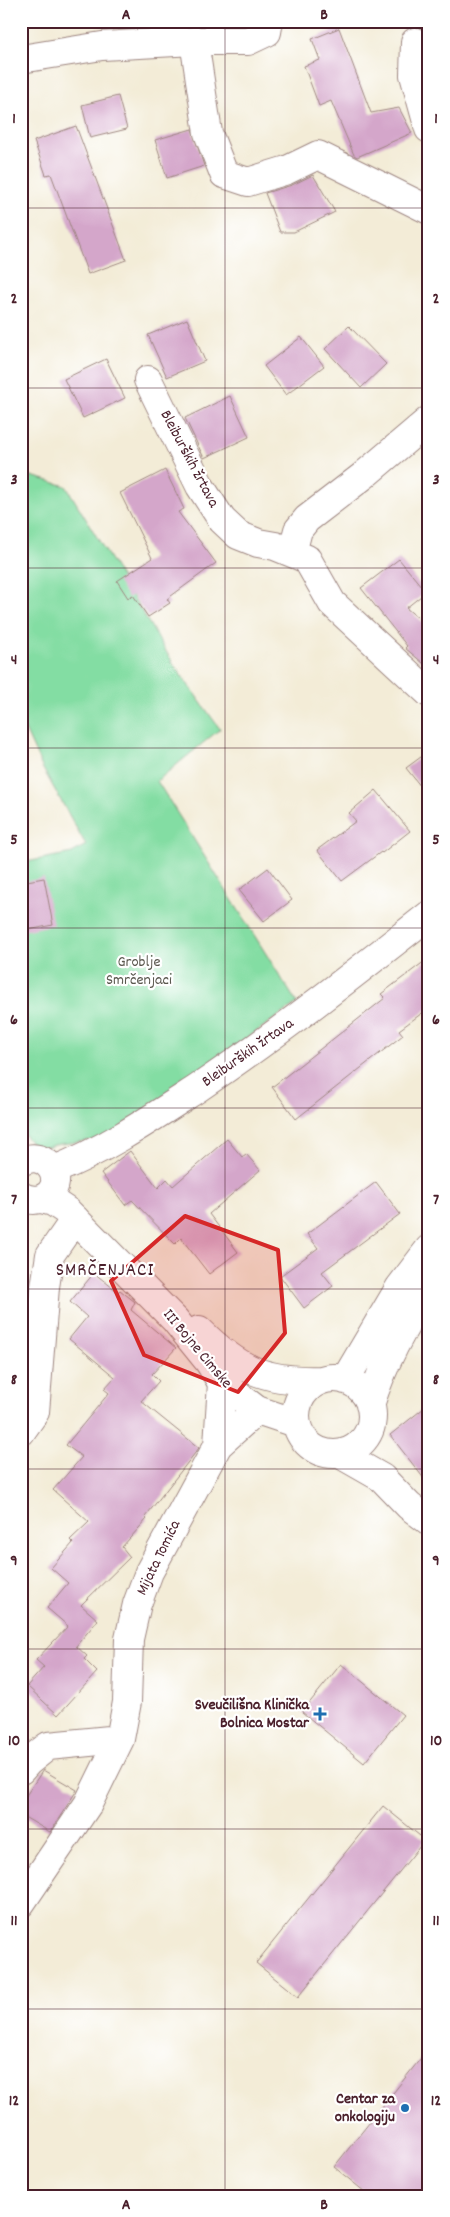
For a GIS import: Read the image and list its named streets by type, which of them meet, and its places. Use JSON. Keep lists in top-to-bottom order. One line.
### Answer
{"streets":{"street":["Bleiburških žrtava","III Bojne Cimske","Mijata Tomića"]},"crossings":[["Bleiburških žrtava","III Bojne Cimske"],["III Bojne Cimske","Mijata Tomića"]],"districts":["SMRČENJACI"],"parks":["Groblje Smrčenjaci"],"places":{"health":["Sveučilišna Klinička Bolnica Mostar"],"other":["Centar za onkologiju"]},"grid":{"columns":["A","B"],"rows":["1","2","3","4","5","6","7","8","9","10","11","12"]}}
